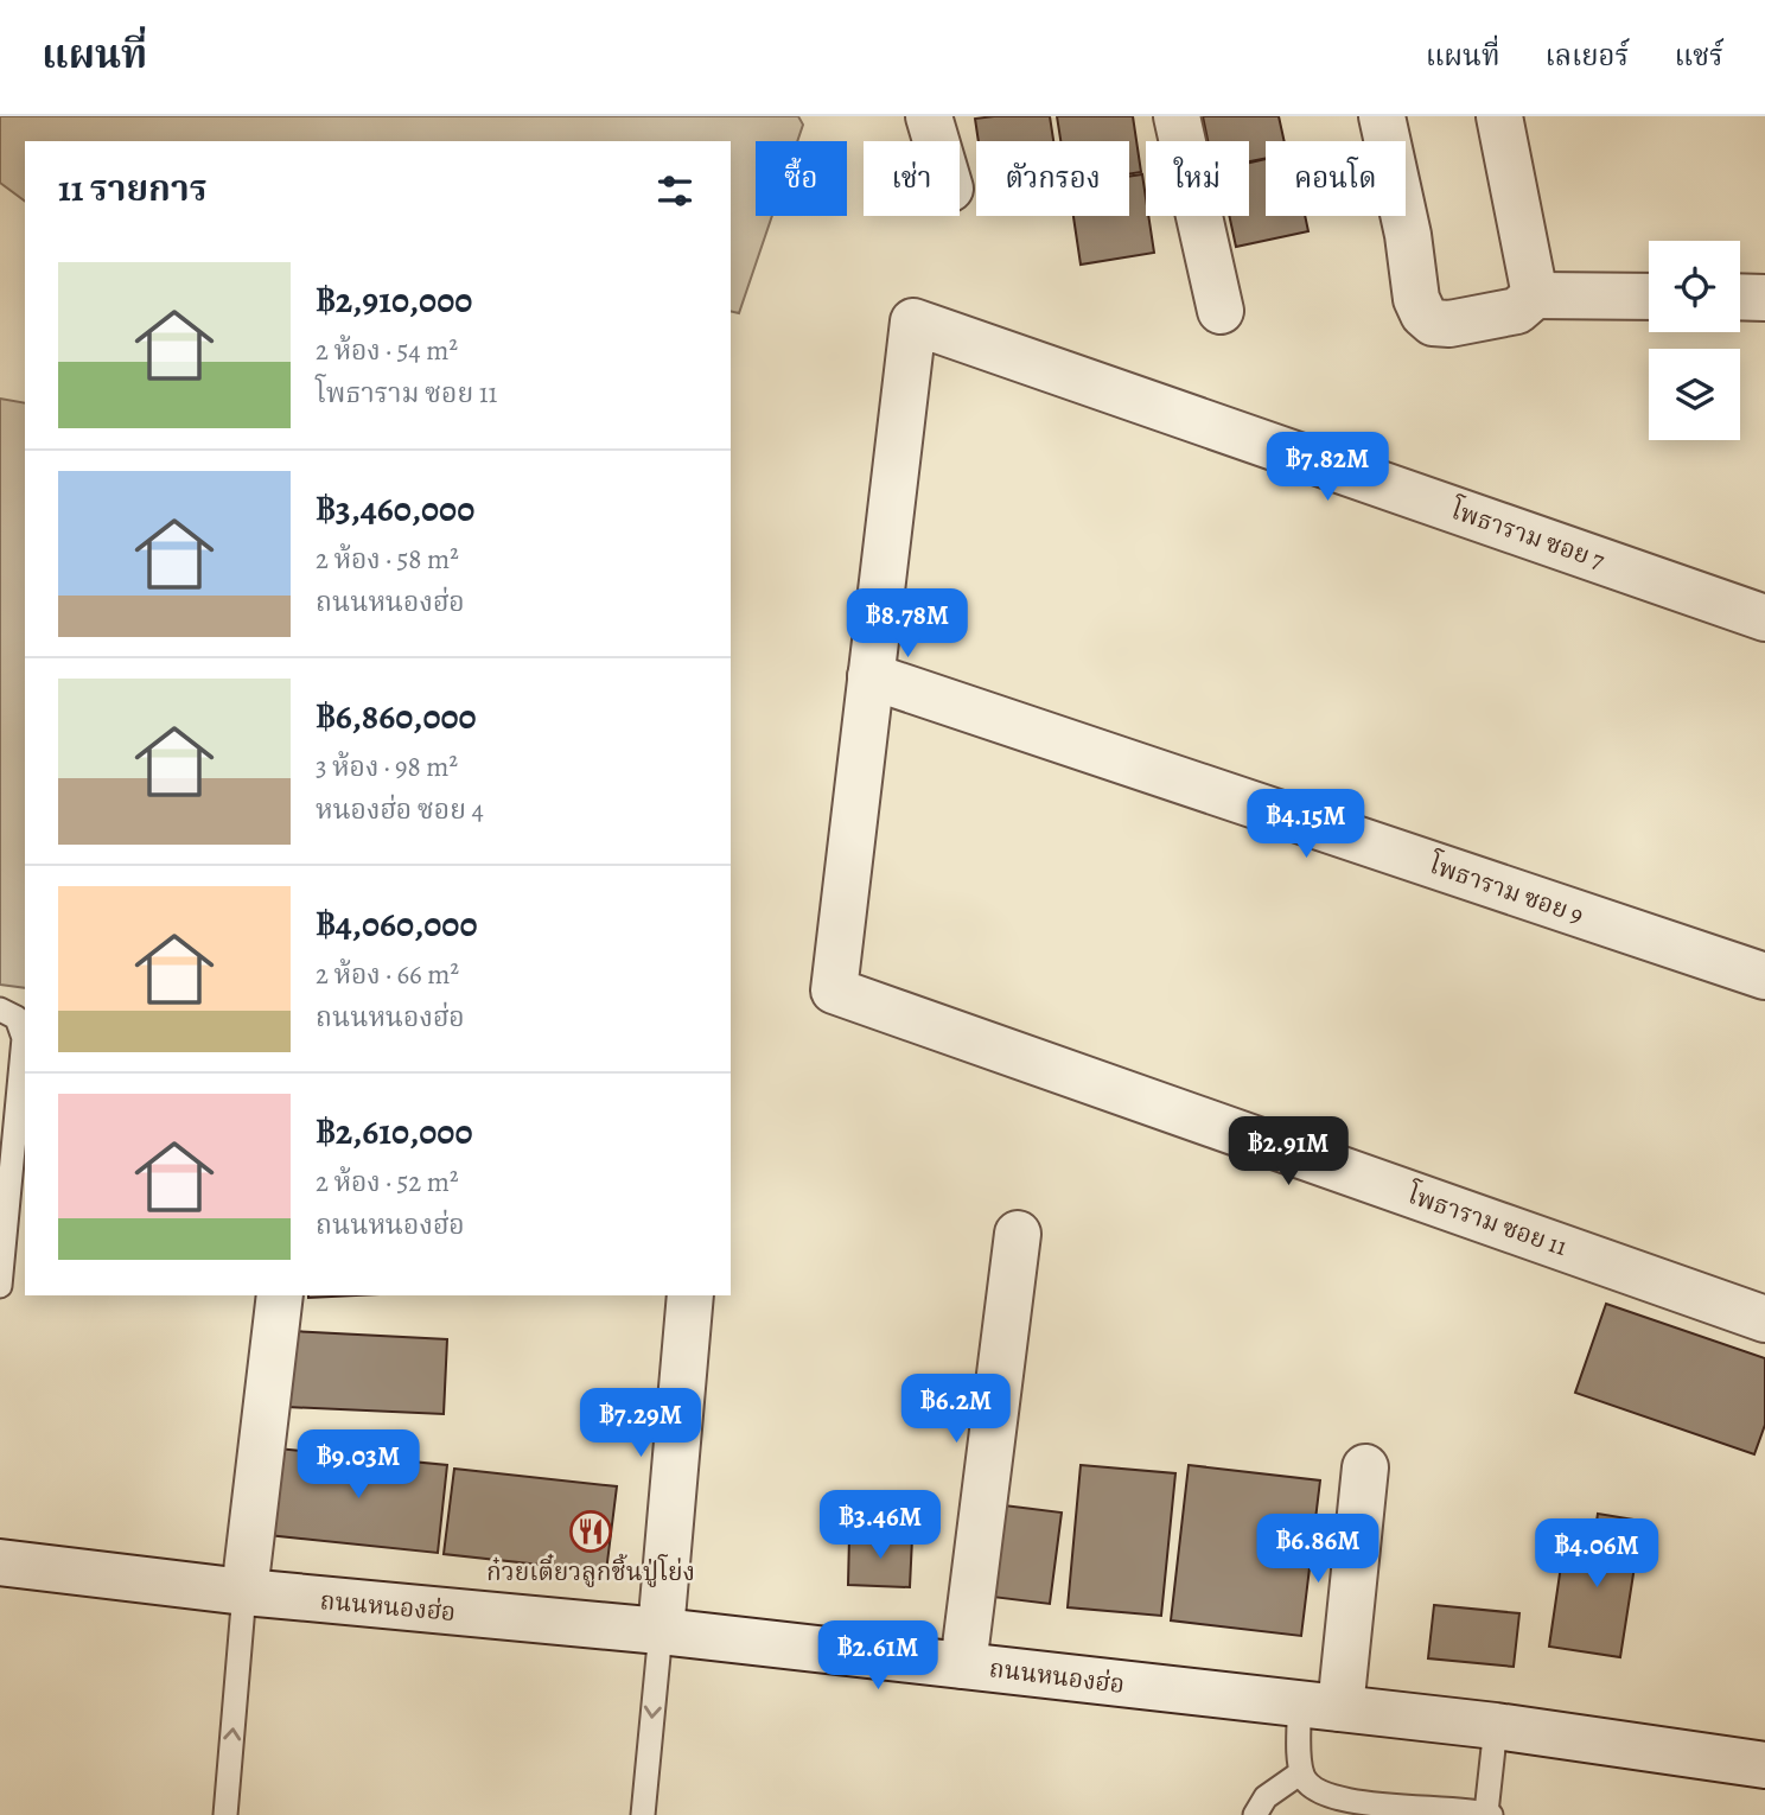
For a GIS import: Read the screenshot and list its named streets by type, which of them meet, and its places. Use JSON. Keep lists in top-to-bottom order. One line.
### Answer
{"streets":{"street":["โพธาราม ซอย 7","โพธาราม ซอย 9","โพธาราม ซอย 11","ถนนหนองฮ่อ"]},"crossings":[["โพธาราม ซอย 7","โพธาราม ซอย 9"],["โพธาราม ซอย 7","โพธาราม ซอย 11"],["โพธาราม ซอย 9","โพธาราม ซอย 11"]],"places":{"restaurant":["ก๋วยเตี๋ยวลูกชิ้นปู่โย่ง"]},"page":{"header":"แผนที่","nav":["แผนที่","เลเยอร์","แชร์"],"chip":["ซื้อ","เช่า","ตัวกรอง","ใหม่","คอนโด"],"heading":"11 รายการ","list":[{"name":"฿2,910,000","note":"2 ห้อง · 54 m² · โพธาราม ซอย 11"},{"name":"฿3,460,000","note":"2 ห้อง · 58 m² · ถนนหนองฮ่อ"},{"name":"฿6,860,000","note":"3 ห้อง · 98 m² · หนองฮ่อ ซอย 4"},{"name":"฿4,060,000","note":"2 ห้อง · 66 m² · ถนนหนองฮ่อ"},{"name":"฿2,610,000","note":"2 ห้อง · 52 m² · ถนนหนองฮ่อ"}],"price":["฿7.82M","฿8.78M","฿4.15M","฿2.91M","฿6.2M","฿7.29M","฿9.03M","฿3.46M","฿6.86M","฿4.06M","฿2.61M"]}}
